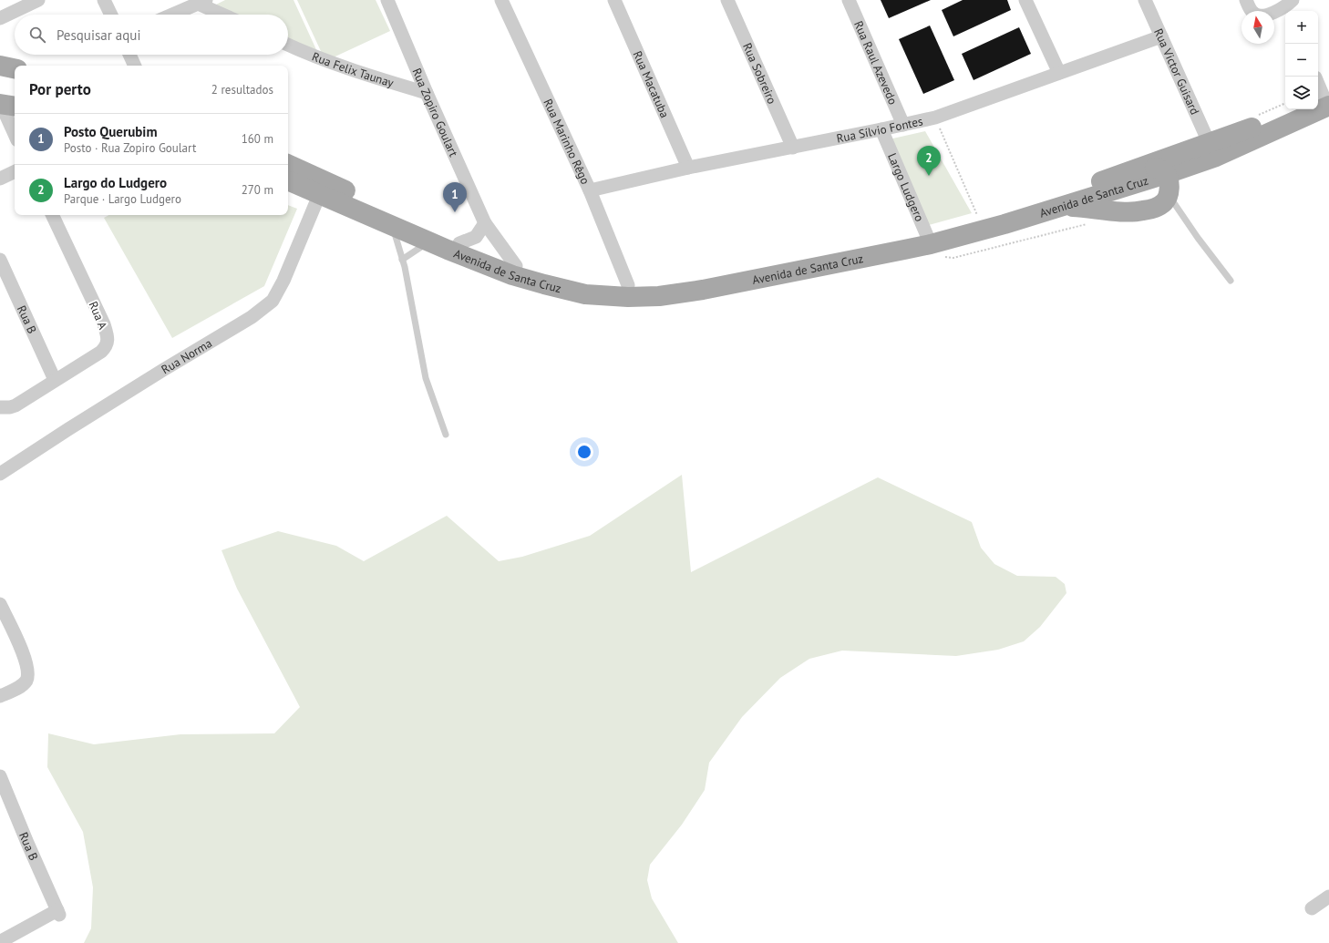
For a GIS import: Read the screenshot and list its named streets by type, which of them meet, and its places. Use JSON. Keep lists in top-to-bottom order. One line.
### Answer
{"streets":{"main road":["Avenida de Santa Cruz"],"street":["Rua Raul Azevedo","Rua Felix Taunay","Rua Victor Guisard","Rua Sobreiro","Rua Macatuba","Rua Zopiro Goulart","Rua Sílvio Fontes","Rua Marinho Rêgo","Largo Ludgero","Rua A","Rua B","Rua Norma"]},"crossings":[["Rua Raul Azevedo","Rua Sílvio Fontes"],["Rua Felix Taunay","Rua Zopiro Goulart"],["Rua Victor Guisard","Rua Sílvio Fontes"],["Rua Victor Guisard","Avenida de Santa Cruz"],["Rua Sobreiro","Rua Sílvio Fontes"],["Rua Macatuba","Rua Sílvio Fontes"],["Rua Zopiro Goulart","Avenida de Santa Cruz"],["Rua Sílvio Fontes","Rua Marinho Rêgo"],["Rua Sílvio Fontes","Largo Ludgero"],["Rua Marinho Rêgo","Avenida de Santa Cruz"],["Largo Ludgero","Avenida de Santa Cruz"],["Avenida de Santa Cruz","Rua Norma"],["Rua A","Rua B"]],"north":"top","page":{"map_buttons":["+","−"],"search":"Pesquisar aqui","heading":["Por perto","2 resultados"],"list":[{"mark":"1","name":"Posto Querubim","note":"Posto · Rua Zopiro Goulart","value":"160 m"},{"mark":"2","name":"Largo do Ludgero","note":"Parque · Largo Ludgero","value":"270 m"}],"pins":["2","1"]}}
